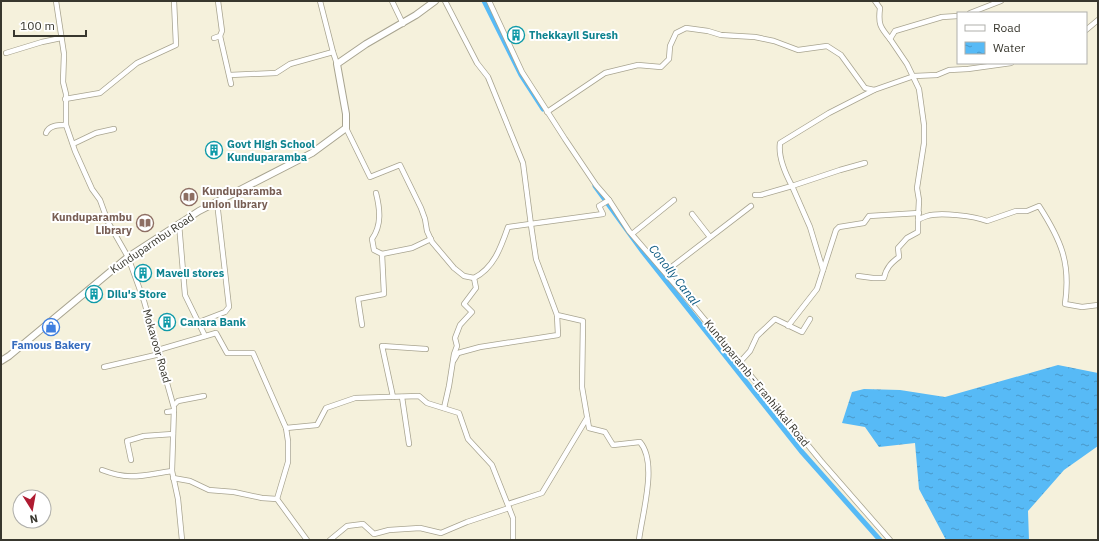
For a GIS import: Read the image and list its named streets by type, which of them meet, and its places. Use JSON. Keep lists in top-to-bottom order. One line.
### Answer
{"streets":{"main road":["Kunduparmbu Road"],"street":["Mokavoor Road","Kunduparamb - Eranhikkal Road"]},"crossings":[["Kunduparmbu Road","Mokavoor Road"]],"water":["Conolly Canal"],"places":{"building":["Thekkayil Suresh","Govt High School Kunduparamba","Maveli stores","Dilu's Store","Canara Bank"],"library":["Kunduparamba union library","Kunduparambu Library"],"shop":["Famous Bakery"]},"legend":["Road","Water"],"scale_bar":"100 m","north":"bottom"}
